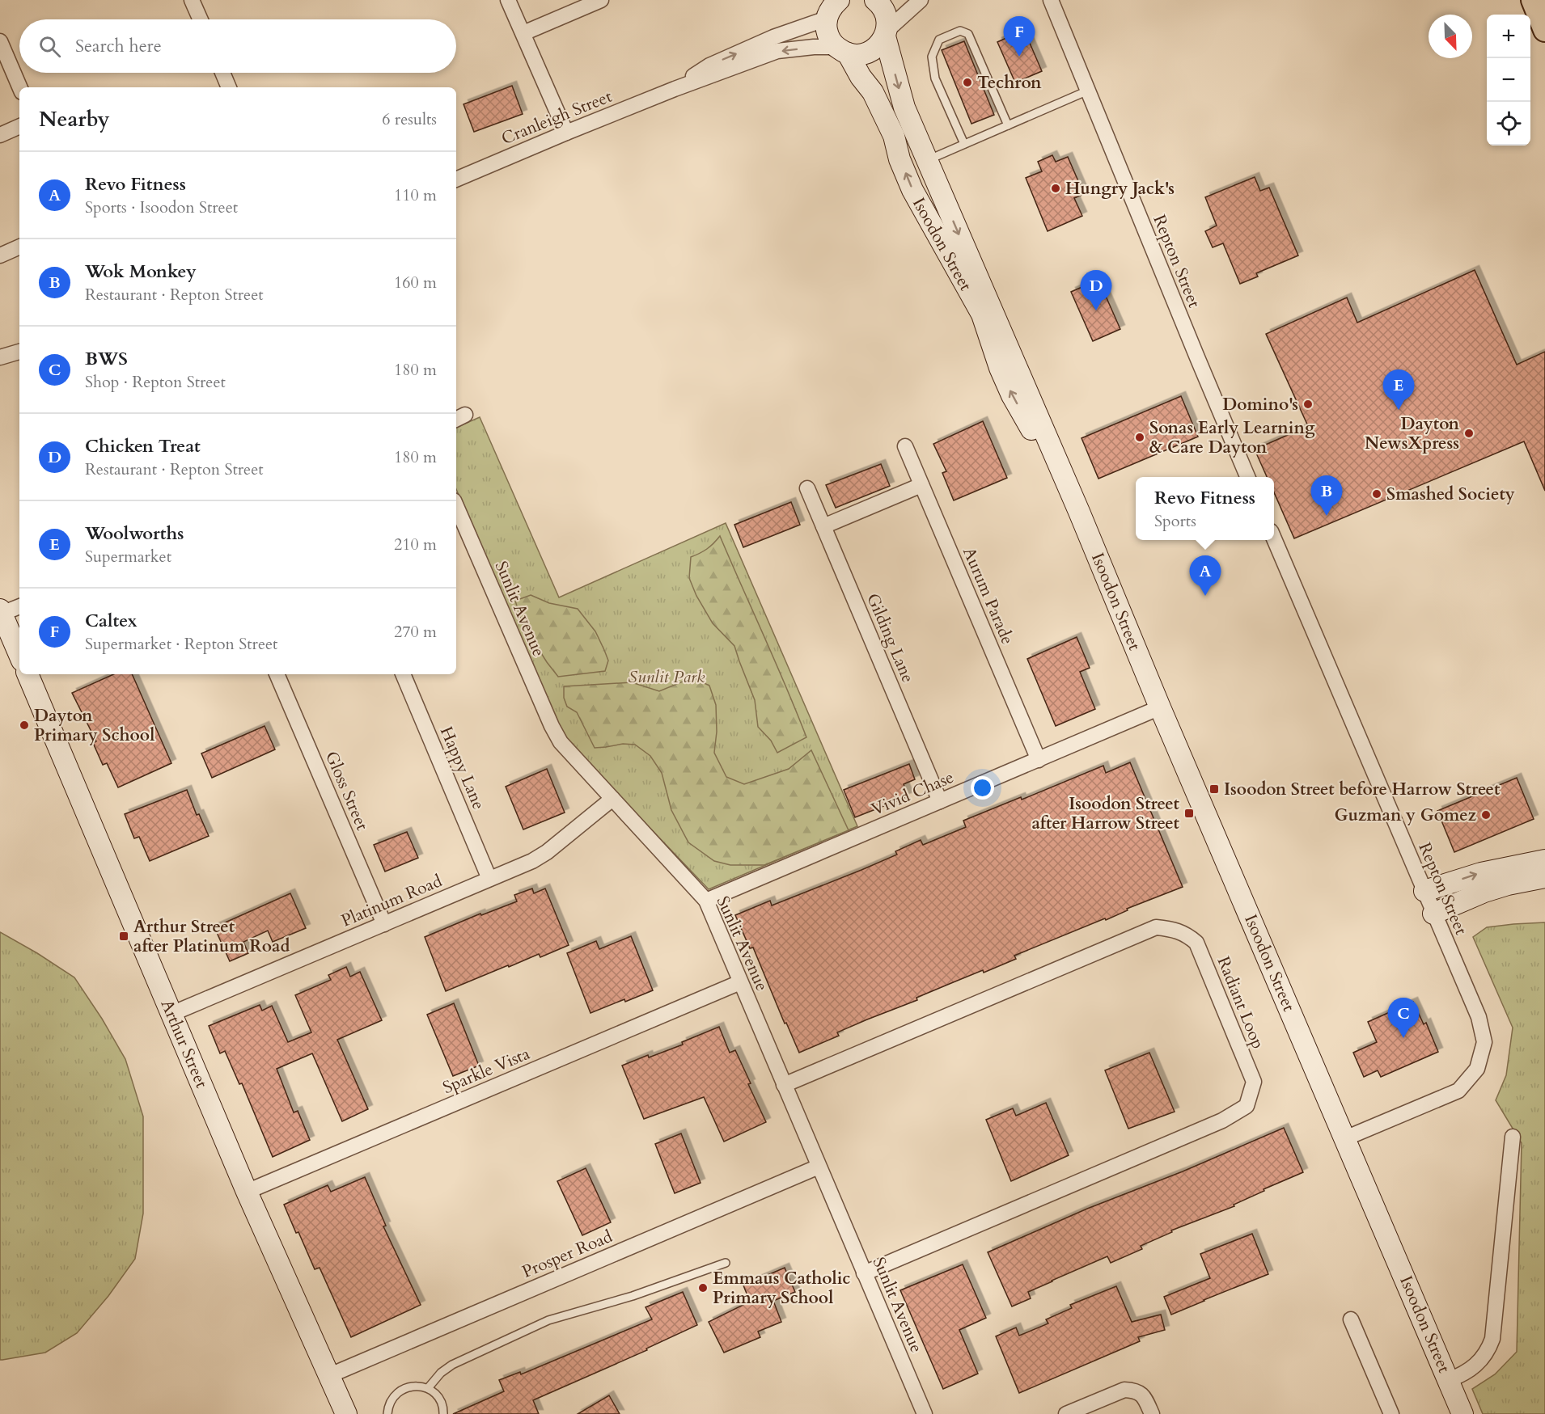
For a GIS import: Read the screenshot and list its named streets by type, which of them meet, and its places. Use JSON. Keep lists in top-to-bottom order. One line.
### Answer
{"streets":{"street":["Cranleigh Street","Isoodon Street","Repton Street","Aurum Parade","Sunlit Avenue","Gilding Lane","Happy Lane","Gloss Street","Vivid Chase","Platinum Road","Radiant Loop","Arthur Street","Sparkle Vista","Prosper Road"]},"crossings":[["Cranleigh Street","Isoodon Street"],["Isoodon Street","Repton Street"],["Isoodon Street","Vivid Chase"],["Aurum Parade","Vivid Chase"],["Sunlit Avenue","Vivid Chase"],["Sunlit Avenue","Platinum Road"],["Sunlit Avenue","Radiant Loop"],["Sunlit Avenue","Sparkle Vista"],["Sunlit Avenue","Prosper Road"],["Gilding Lane","Vivid Chase"],["Happy Lane","Platinum Road"],["Gloss Street","Platinum Road"],["Platinum Road","Arthur Street"],["Arthur Street","Sparkle Vista"],["Arthur Street","Prosper Road"]],"parks":["Sunlit Park"],"places":{"other":["Techron","Hungry Jack's","Domino's","Dayton NewsXpress","Sonas Early Learning & Care Dayton","Smashed Society","Dayton Primary School","Guzman y Gomez","Emmaus Catholic Primary School"],"transit":["Isoodon Street before Harrow Street","Isoodon Street after Harrow Street","Arthur Street after Platinum Road"]},"north":"bottom right","page":{"map_buttons":["+","−"],"pins":["F","D","E","B","A","C"],"search":"Search here","heading":["Nearby","6 results"],"list":[{"mark":"A","name":"Revo Fitness","note":"Sports · Isoodon Street","value":"110 m"},{"mark":"B","name":"Wok Monkey","note":"Restaurant · Repton Street","value":"160 m"},{"mark":"C","name":"BWS","note":"Shop · Repton Street","value":"180 m"},{"mark":"D","name":"Chicken Treat","note":"Restaurant · Repton Street","value":"180 m"},{"mark":"E","name":"Woolworths","note":"Supermarket","value":"210 m"},{"mark":"F","name":"Caltex","note":"Supermarket · Repton Street","value":"270 m"}],"popup":["Revo Fitness","Sports"]}}
